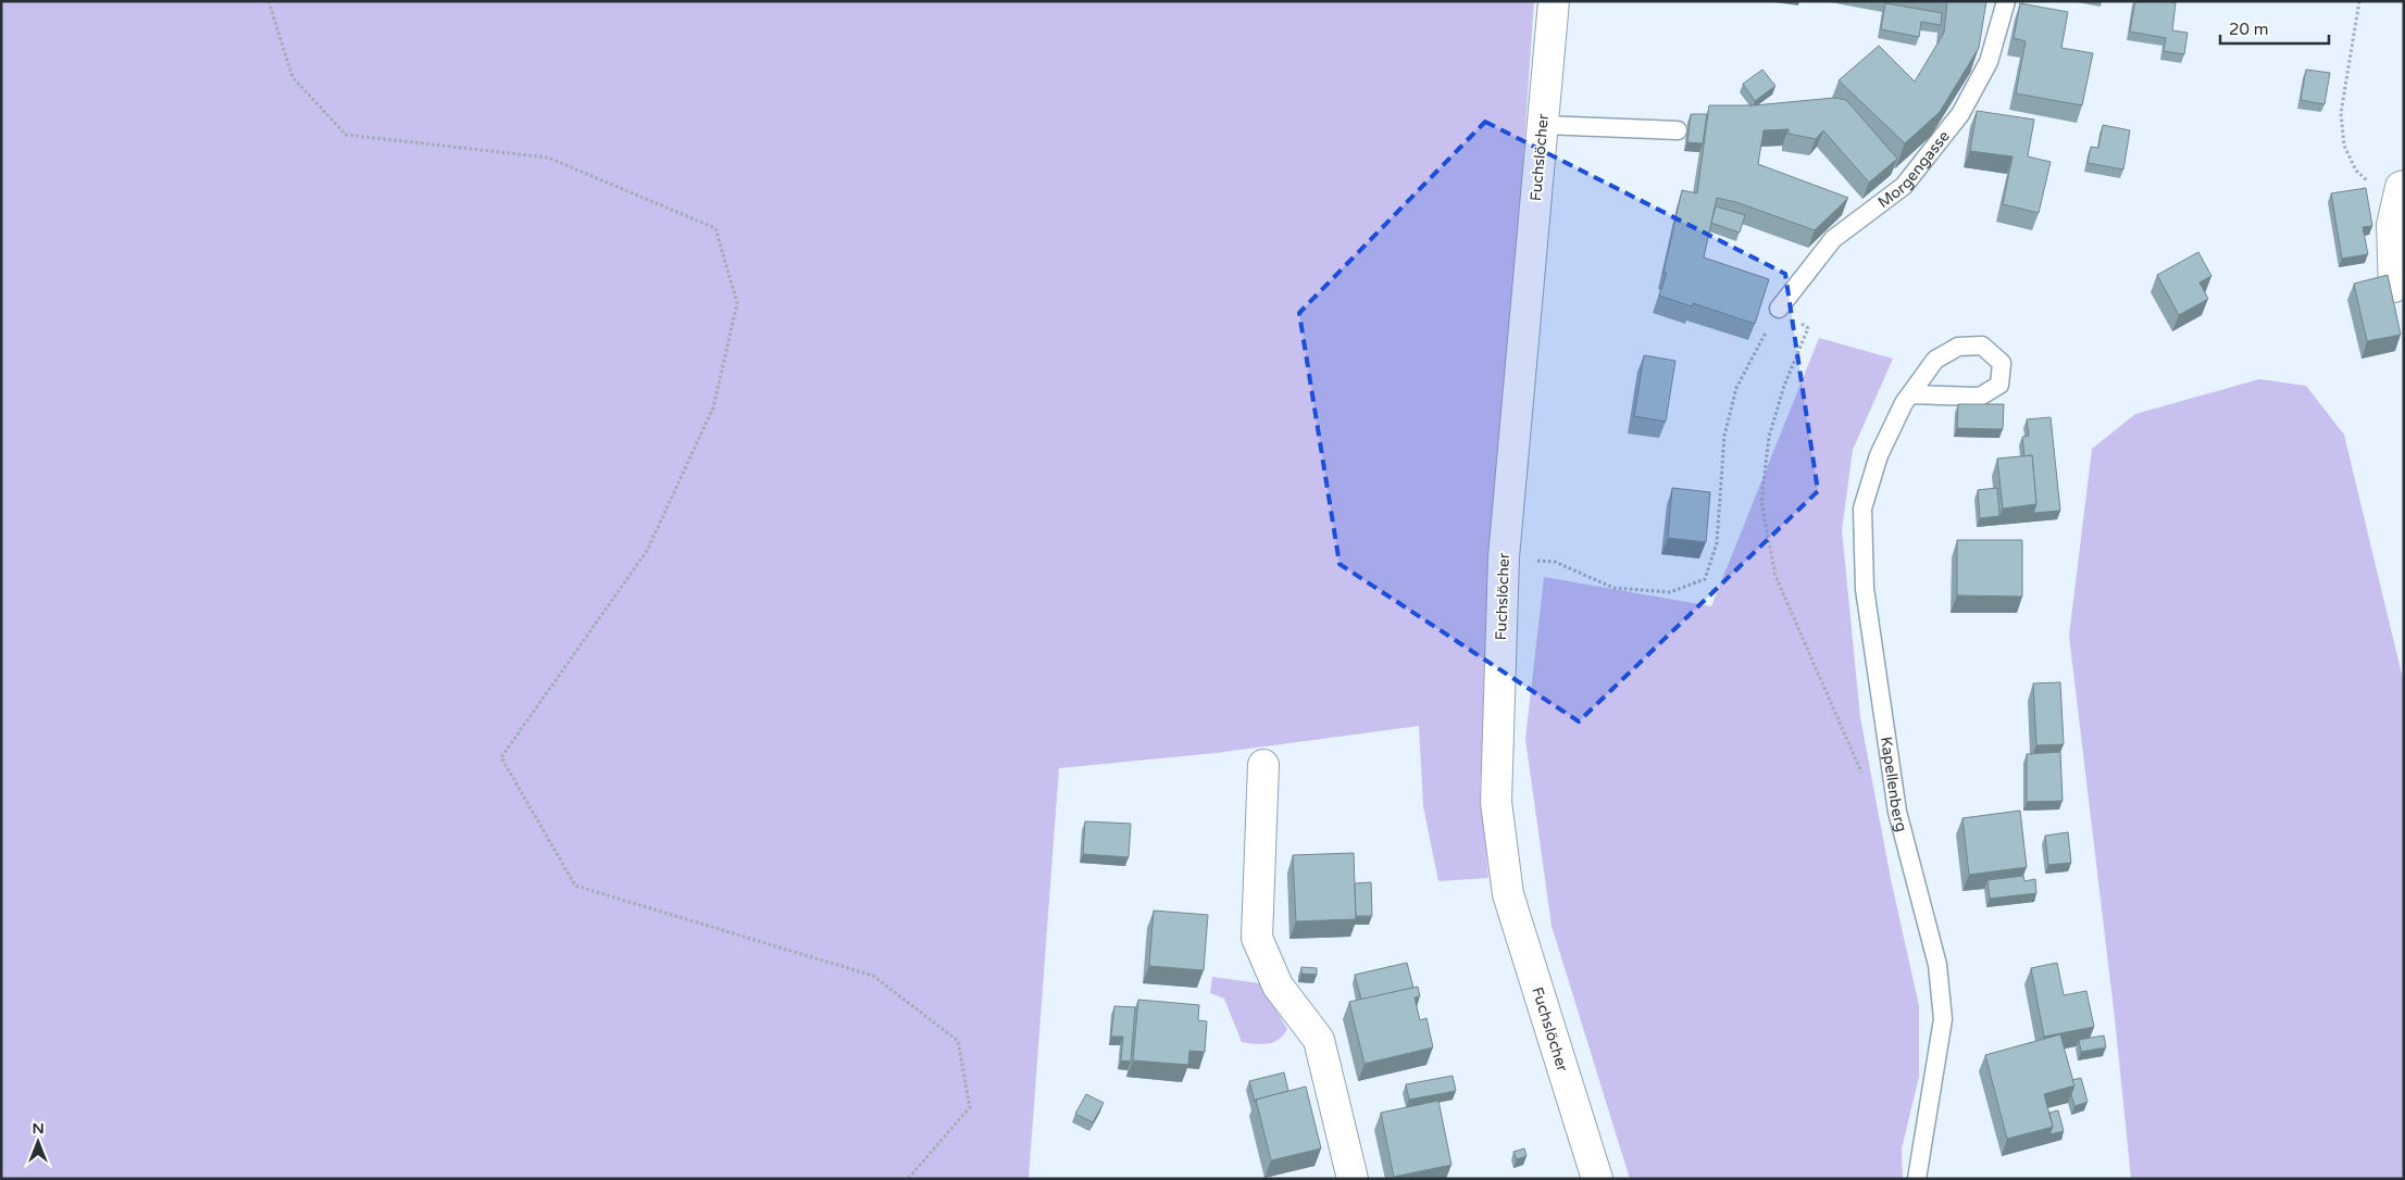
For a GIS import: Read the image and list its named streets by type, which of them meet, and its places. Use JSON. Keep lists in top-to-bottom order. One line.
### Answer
{"streets":{"street":["Fuchslöcher"],"lane":["Morgengasse","Kapellenberg"]},"scale_bar":"20 m","north":"top"}
